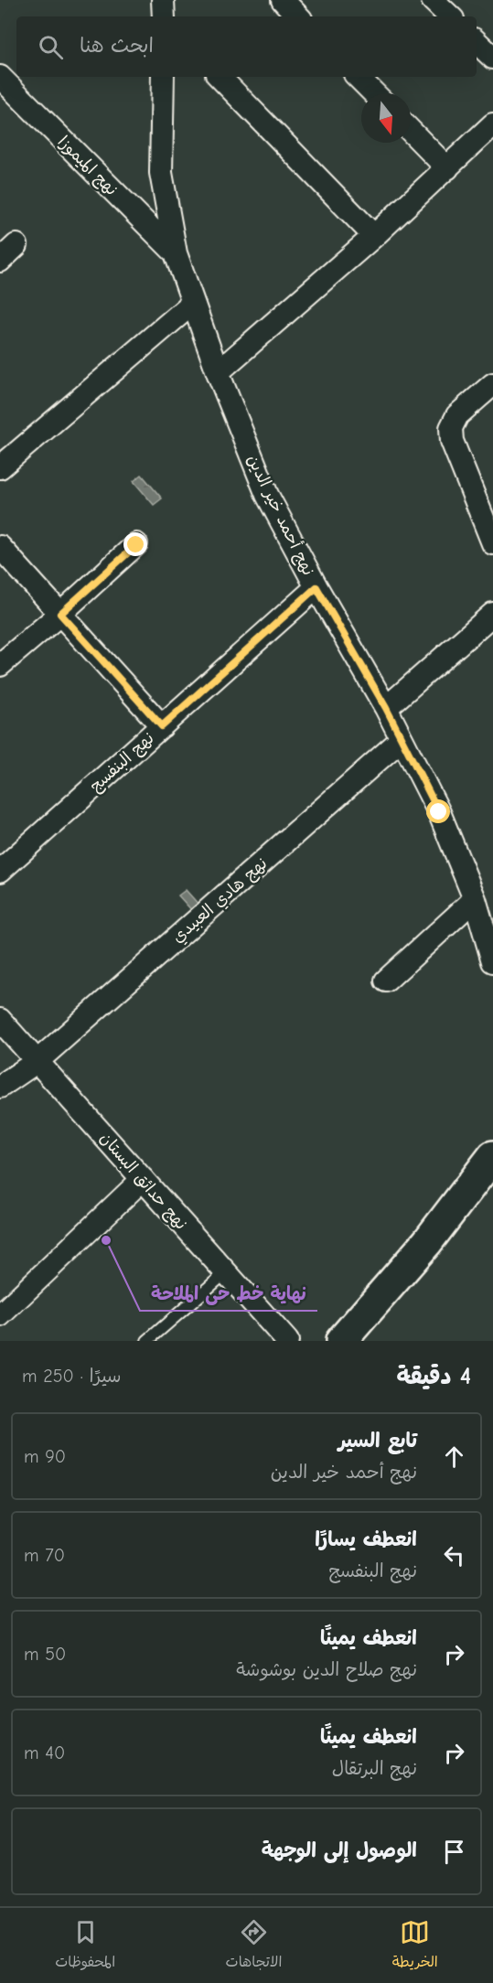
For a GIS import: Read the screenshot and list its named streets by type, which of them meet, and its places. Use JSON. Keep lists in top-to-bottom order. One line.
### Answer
{"streets":{"street":["نهج الميموزا","نهج أحمد خير الدين","نهج البنفسج","نهج هادي العبيدي","نهج حدائق البستان"]},"crossings":[["نهج الميموزا","نهج أحمد خير الدين"],["نهج أحمد خير الدين","نهج البنفسج"],["نهج أحمد خير الدين","نهج هادي العبيدي"],["نهج هادي العبيدي","نهج حدائق البستان"]],"places":["نهاية خط حى الملاحة"],"north":"bottom","page":{"search":"ابحث هنا","heading":["4 دقيقة","سيرًا · 250 m"],"list":[["تابع السير","نهج أحمد خير الدين","90 m"],["انعطف يسارًا","نهج البنفسج","70 m"],["انعطف يمينًا","نهج صلاح الدين بوشوشة","50 m"],["انعطف يمينًا","نهج البرتقال","40 m"],"الوصول إلى الوجهة"],"nav":["الخريطة","الاتجاهات","المحفوظات"]}}
